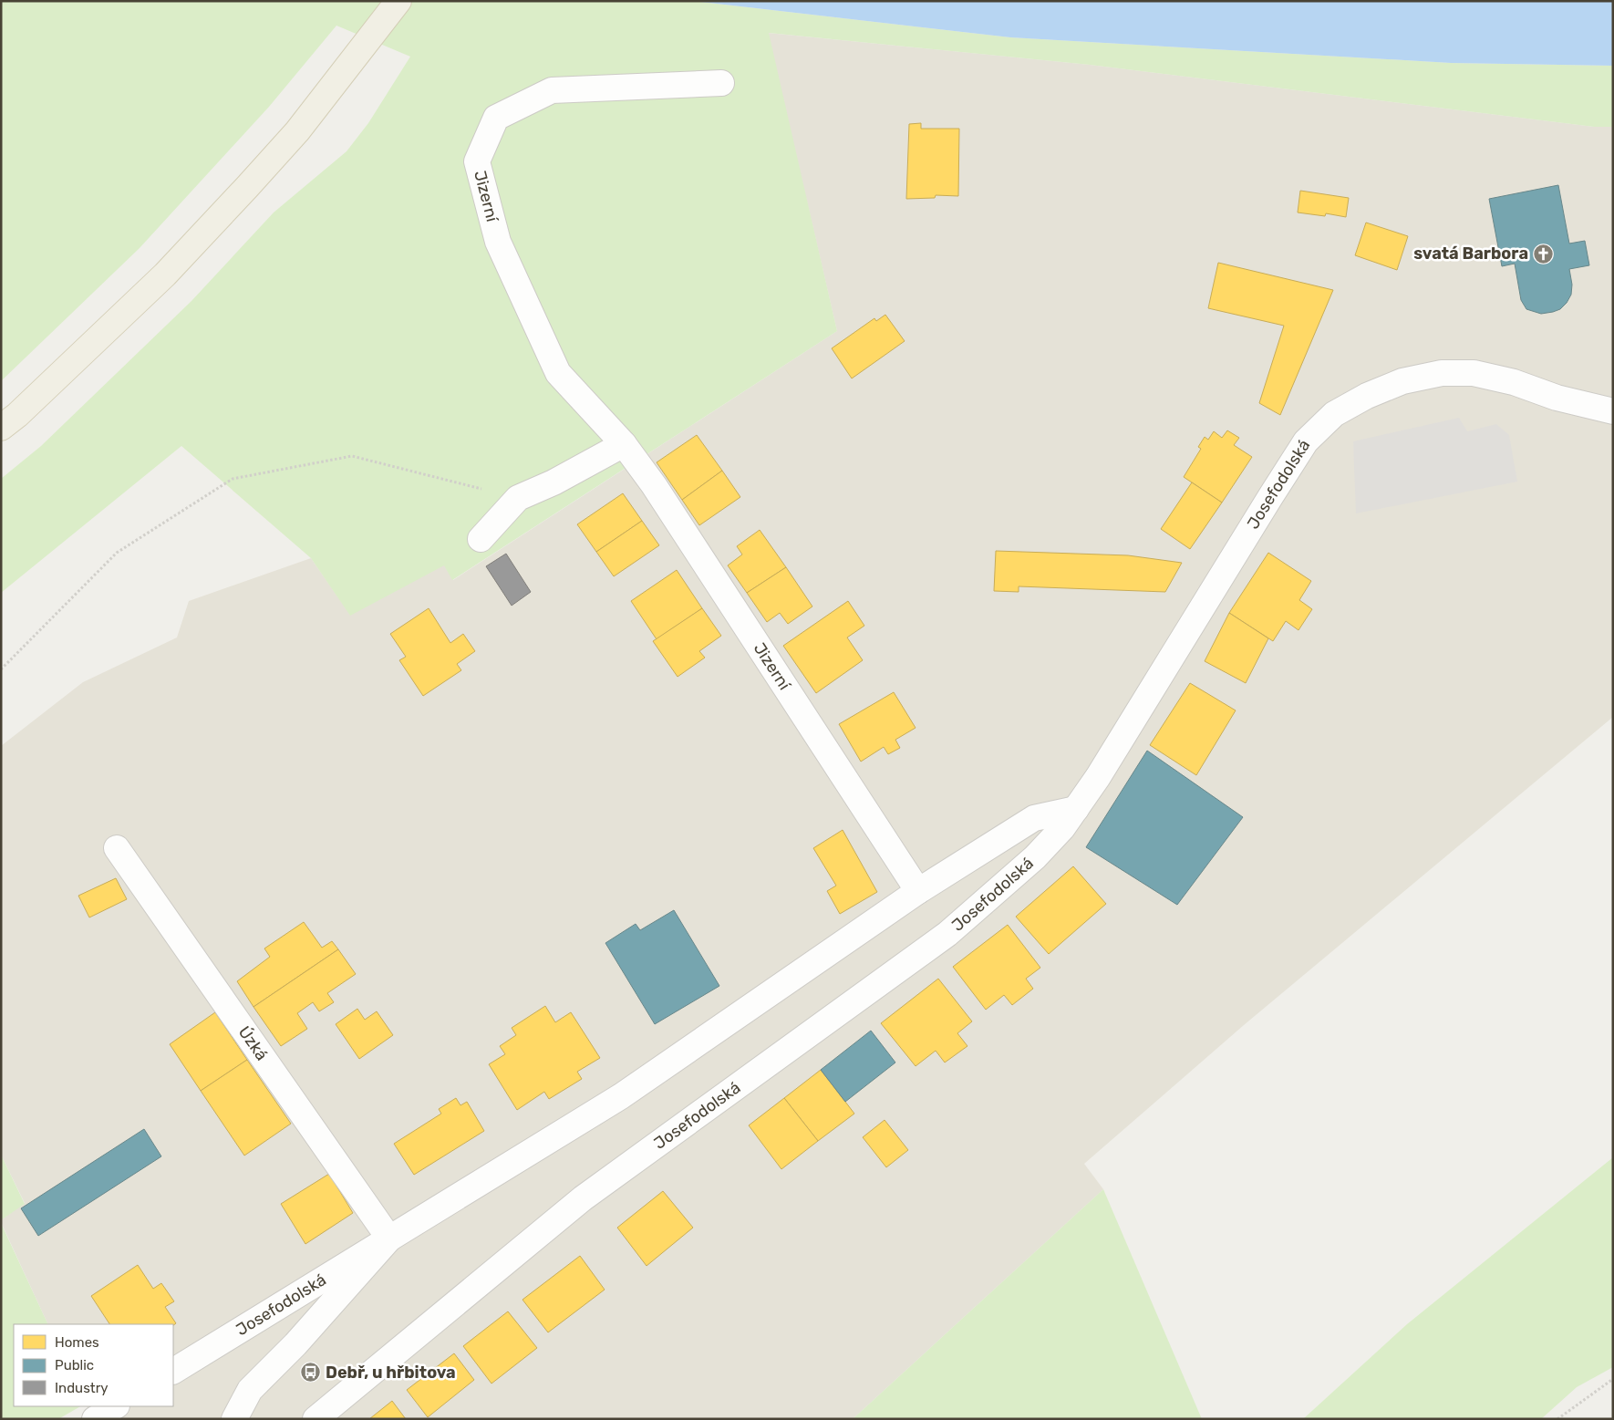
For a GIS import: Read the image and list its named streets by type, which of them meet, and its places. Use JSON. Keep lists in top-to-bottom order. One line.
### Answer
{"streets":{"street":["Jizerní","Josefodolská","Úzká"]},"crossings":[["Jizerní","Josefodolská"],["Josefodolská","Úzká"]],"places":{"church":["svatá Barbora"],"bus stop":["Debř, u hřbitova"]},"legend":["Homes","Public","Industry"]}
